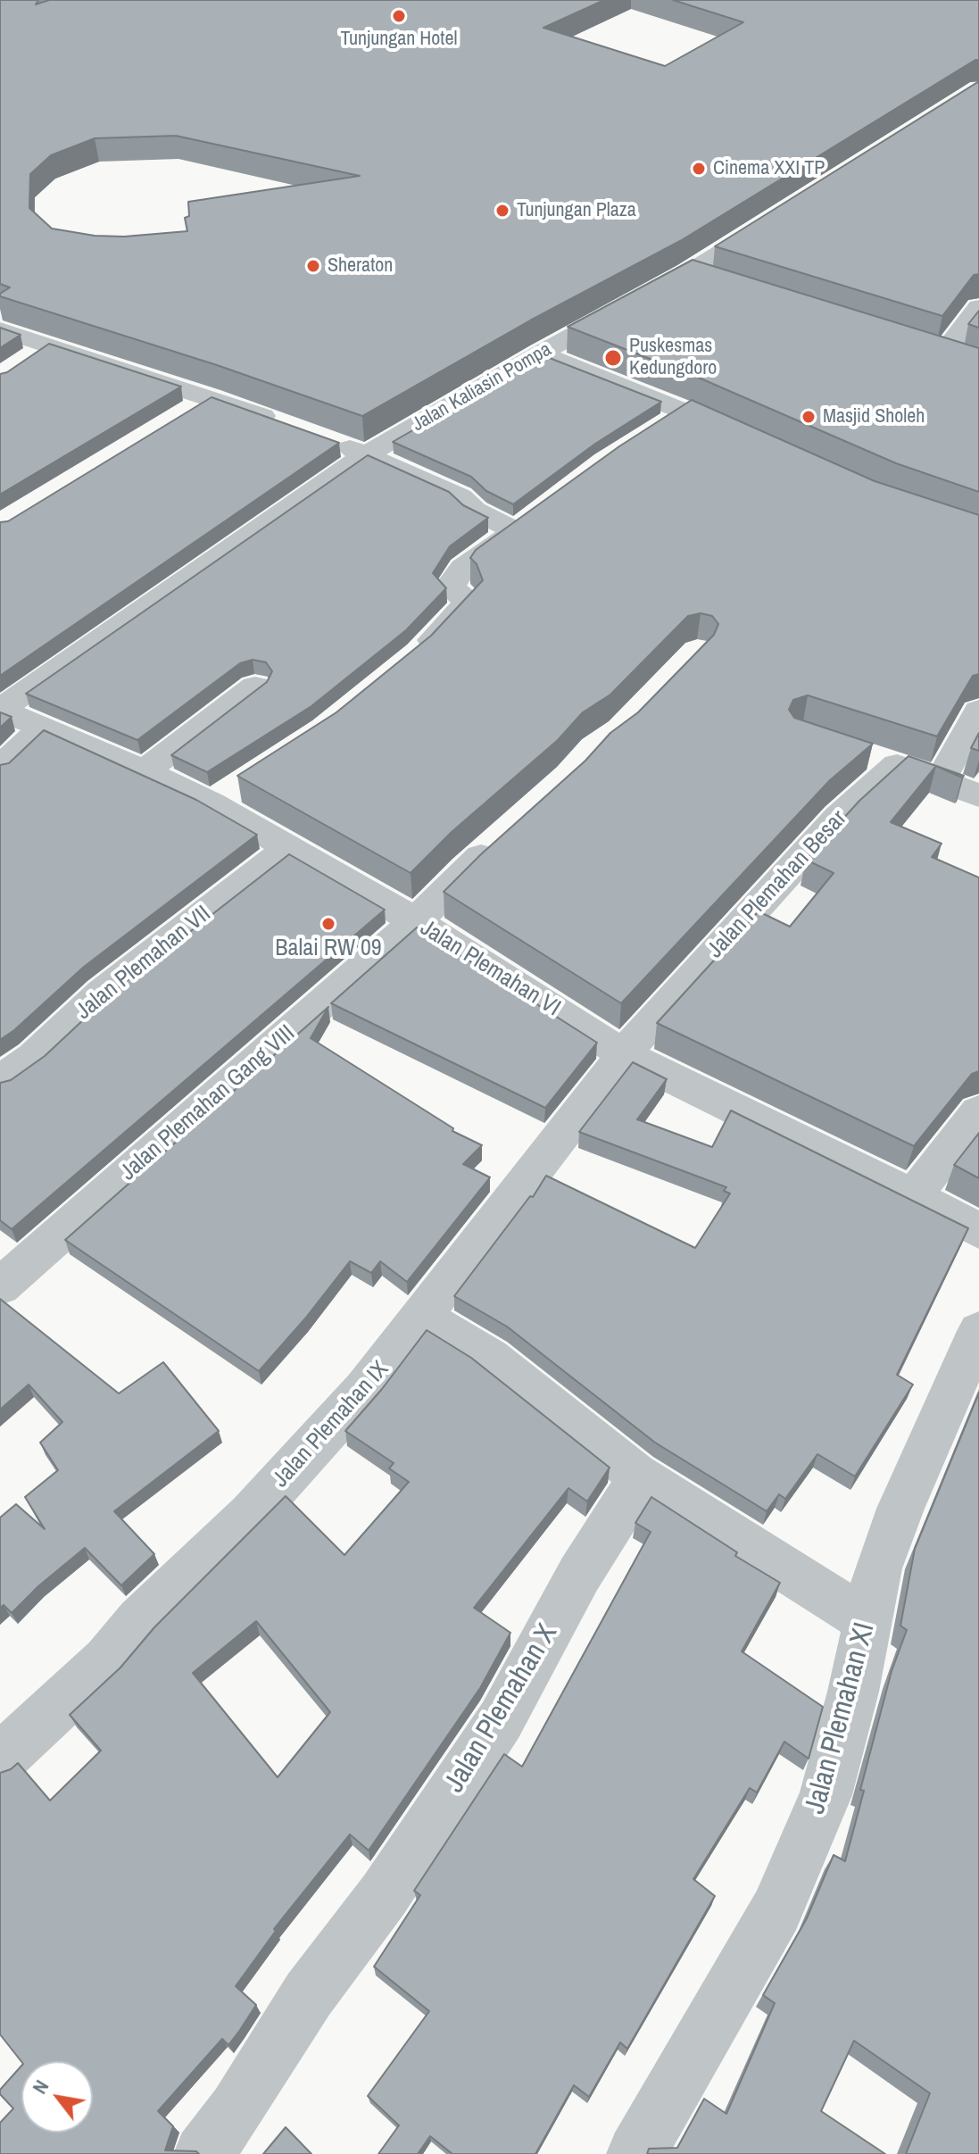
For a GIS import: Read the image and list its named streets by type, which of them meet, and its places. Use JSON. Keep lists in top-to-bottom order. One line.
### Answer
{"streets":{"street":["Jalan Kaliasin Pompa","Jalan Plemahan Besar","Jalan Plemahan VII","Jalan Plemahan VI","Jalan Plemahan Gang VIII","Jalan Plemahan IX","Jalan Plemahan X","Jalan Plemahan XI"]},"crossings":[["Jalan Kaliasin Pompa","Jalan Plemahan VI"],["Jalan Plemahan Besar","Jalan Plemahan VI"],["Jalan Plemahan Besar","Jalan Plemahan IX"],["Jalan Plemahan VII","Jalan Plemahan VI"],["Jalan Plemahan VI","Jalan Plemahan Gang VIII"],["Jalan Plemahan VI","Jalan Plemahan IX"]],"places":["Tunjungan Hotel","Cinema XXI TP","Tunjungan Plaza","Sheraton","Puskesmas Kedungdoro","Masjid Sholeh","Balai RW 09"],"north":"top left"}
